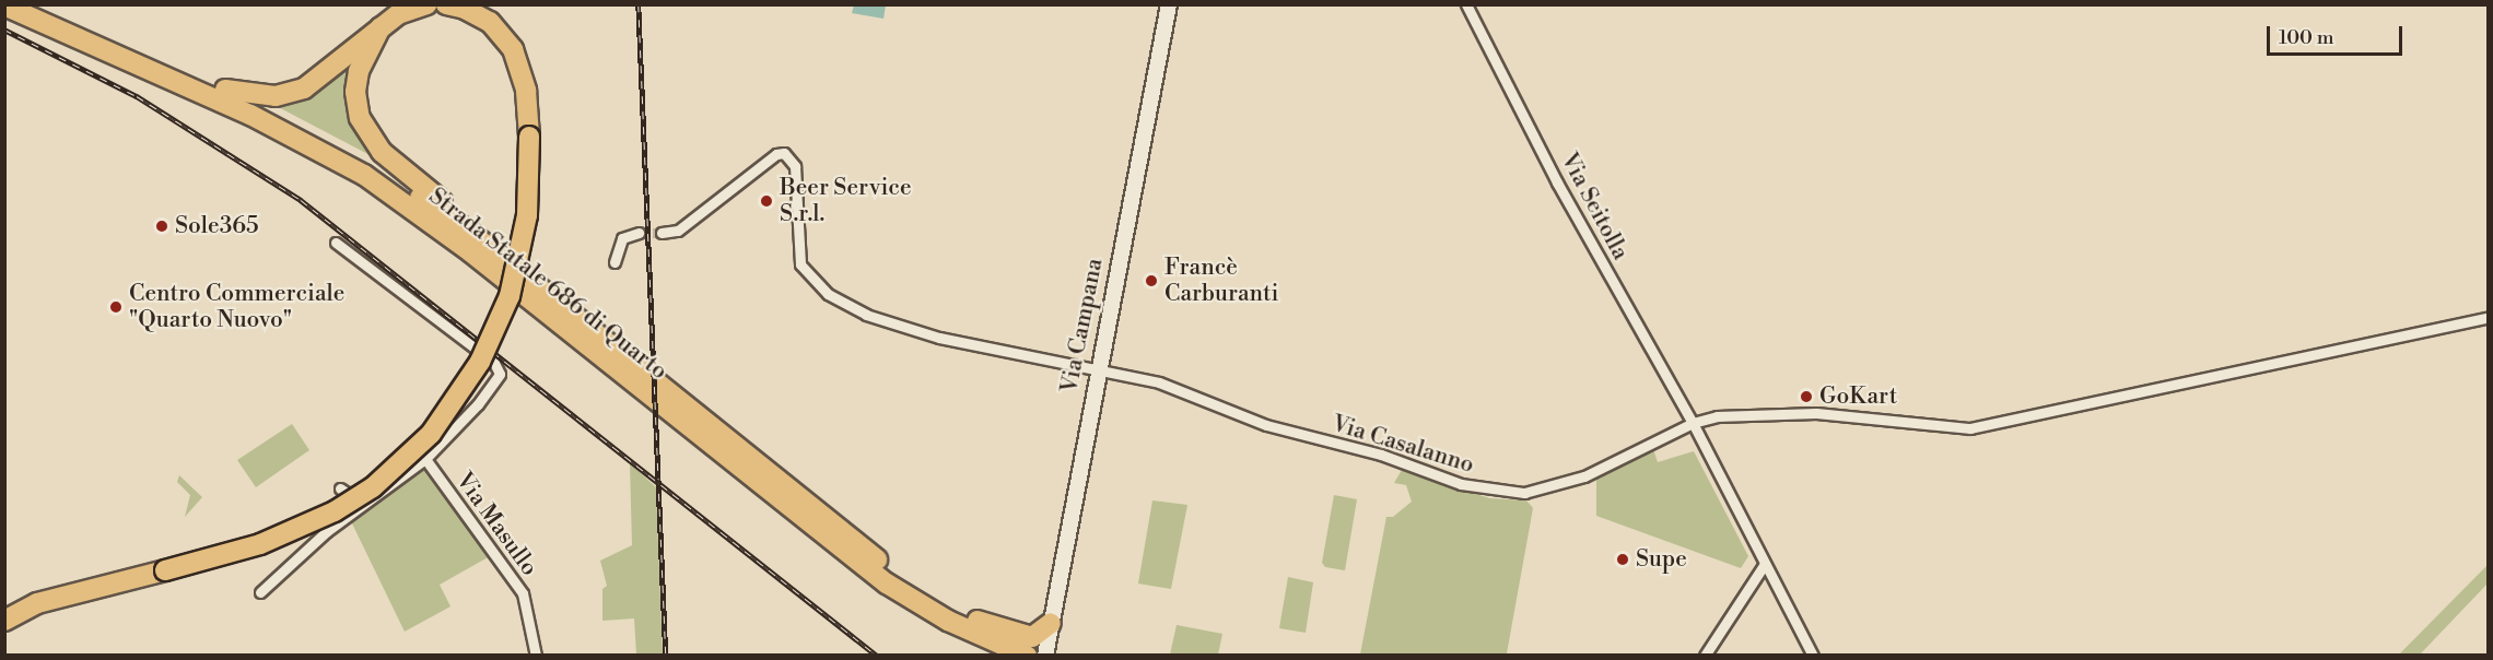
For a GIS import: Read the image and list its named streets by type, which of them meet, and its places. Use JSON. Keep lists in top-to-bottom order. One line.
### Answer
{"streets":{"highway":["Strada Statale 686 di Quarto"],"main road":["Via Campana"],"street":["Via Seitolla","Via Casalanno","Via Masullo"]},"crossings":[["Via Seitolla","Via Casalanno"],["Via Campana","Via Casalanno"]],"places":["Beer Service S.r.l.","Sole365","Francè Carburanti","Centro Commerciale \"Quarto Nuovo\"","GoKart","Supe"],"scale_bar":"100 m"}
